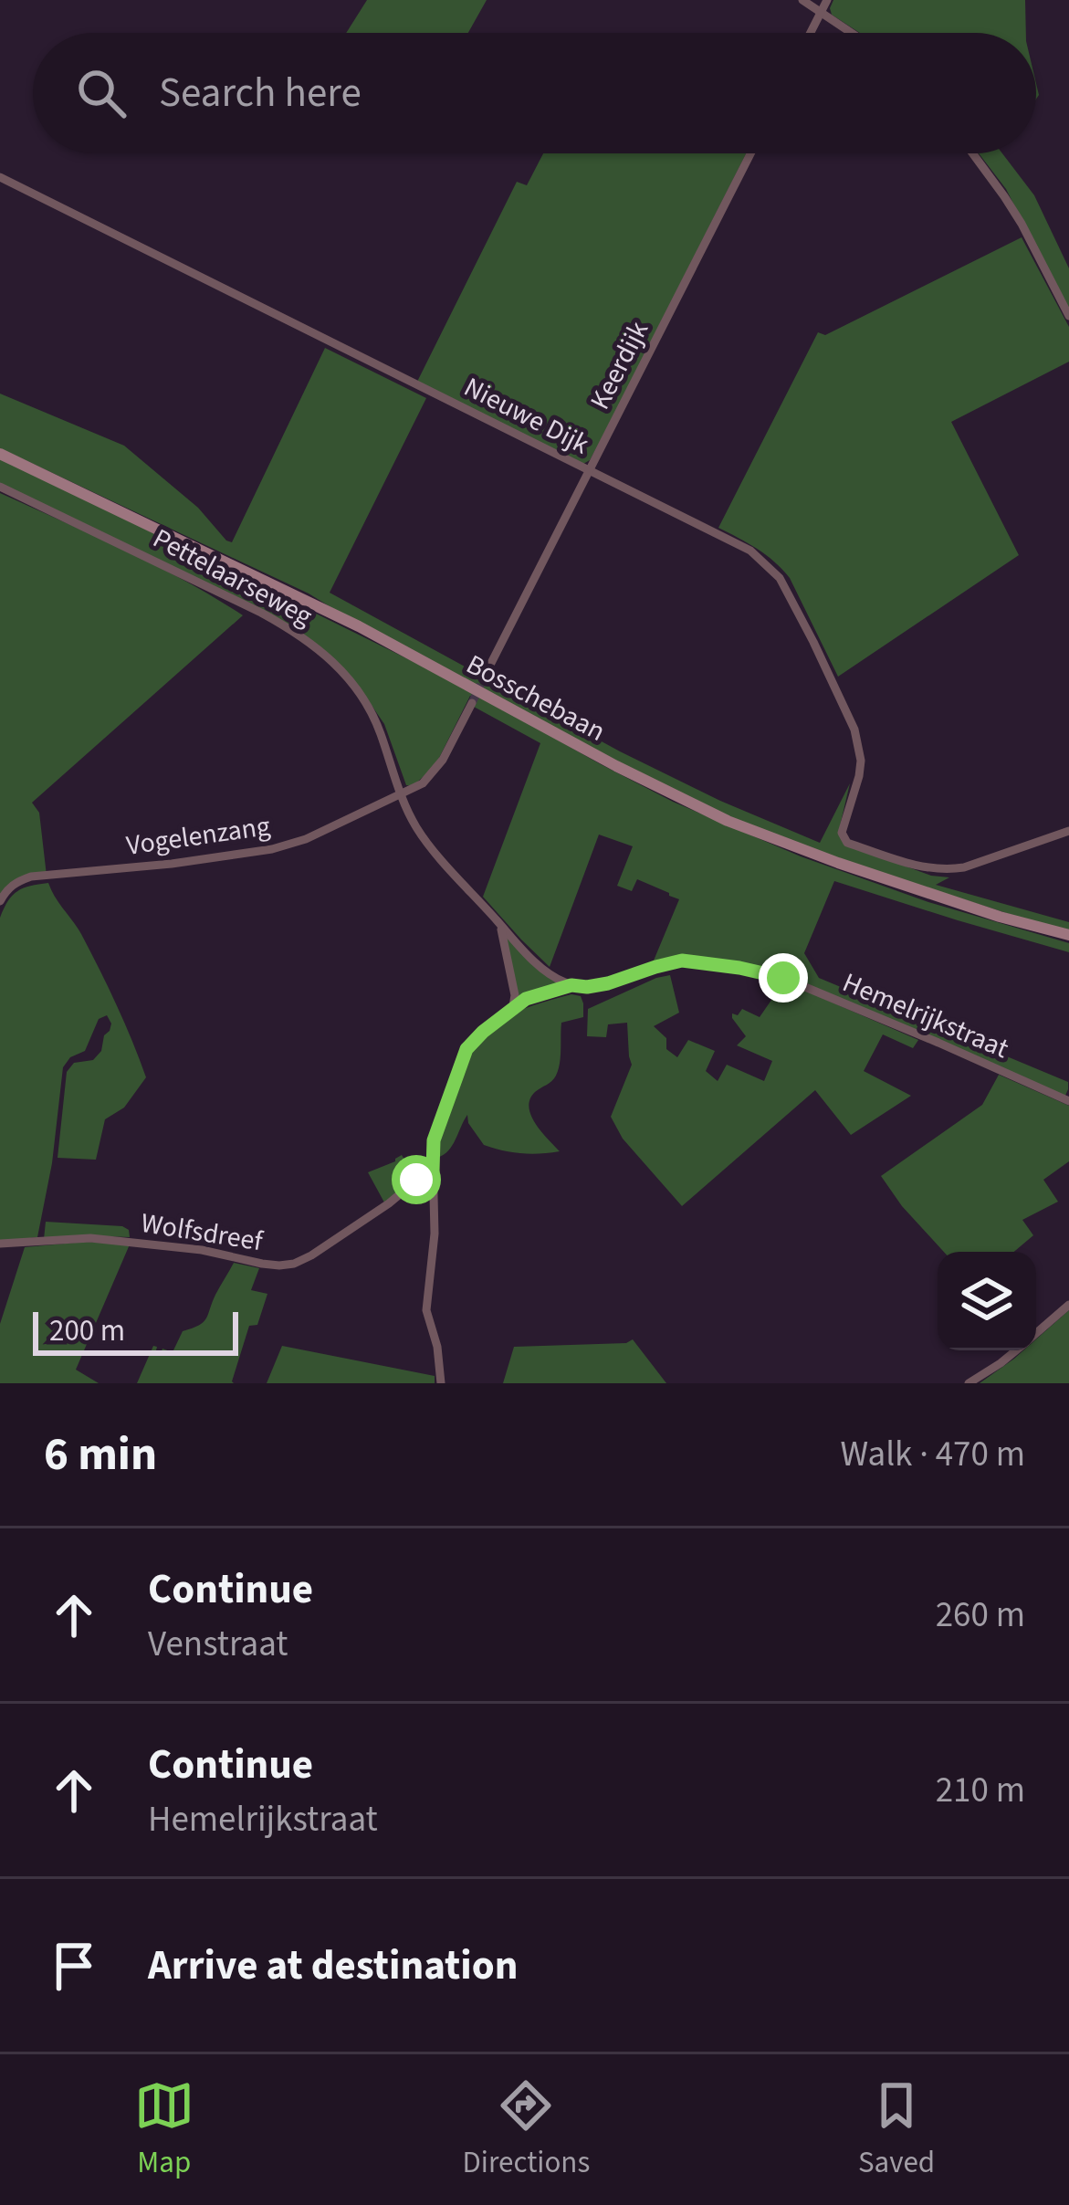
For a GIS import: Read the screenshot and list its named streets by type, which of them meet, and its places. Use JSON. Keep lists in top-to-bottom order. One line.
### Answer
{"streets":{"main road":["Bosschebaan"],"street":["Keerdijk","Nieuwe Dijk","Pettelaarseweg","Vogelenzang","Hemelrijkstraat","Wolfsdreef"]},"crossings":[["Keerdijk","Nieuwe Dijk"],["Pettelaarseweg","Vogelenzang"],["Pettelaarseweg","Hemelrijkstraat"],["Hemelrijkstraat","Wolfsdreef"]],"scale_bar":"200 m","page":{"search":"Search here","scale":"200 m","heading":["6 min","Walk · 470 m"],"list":[["Continue","Venstraat","260 m"],["Continue","Hemelrijkstraat","210 m"],"Arrive at destination"],"nav":["Map","Directions","Saved"]}}
